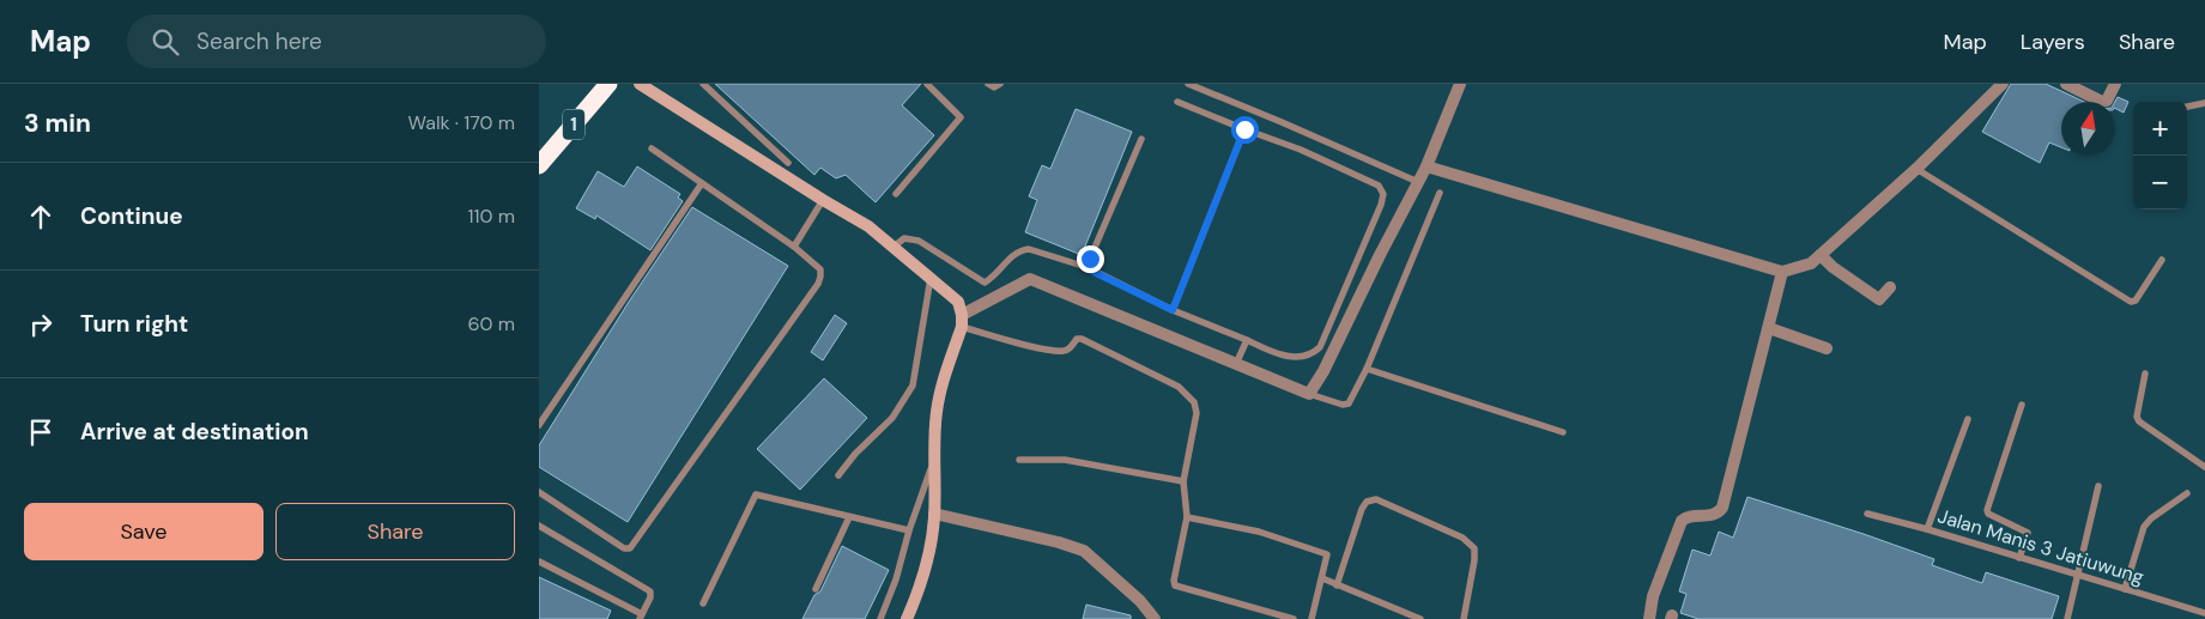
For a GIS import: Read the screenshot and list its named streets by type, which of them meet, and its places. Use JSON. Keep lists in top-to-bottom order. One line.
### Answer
{"streets":{"highway":["1"],"lane":["Jalan Manis 3 Jatiuwung"]},"north":"top","page":{"header":"Map","search":"Search here","nav":["Map","Layers","Share"],"heading":["3 min","Walk · 170 m"],"map_buttons":["+","−"],"list":[["Continue","110 m"],["Turn right","60 m"],"Arrive at destination"],"buttons":["Save","Share"]}}
